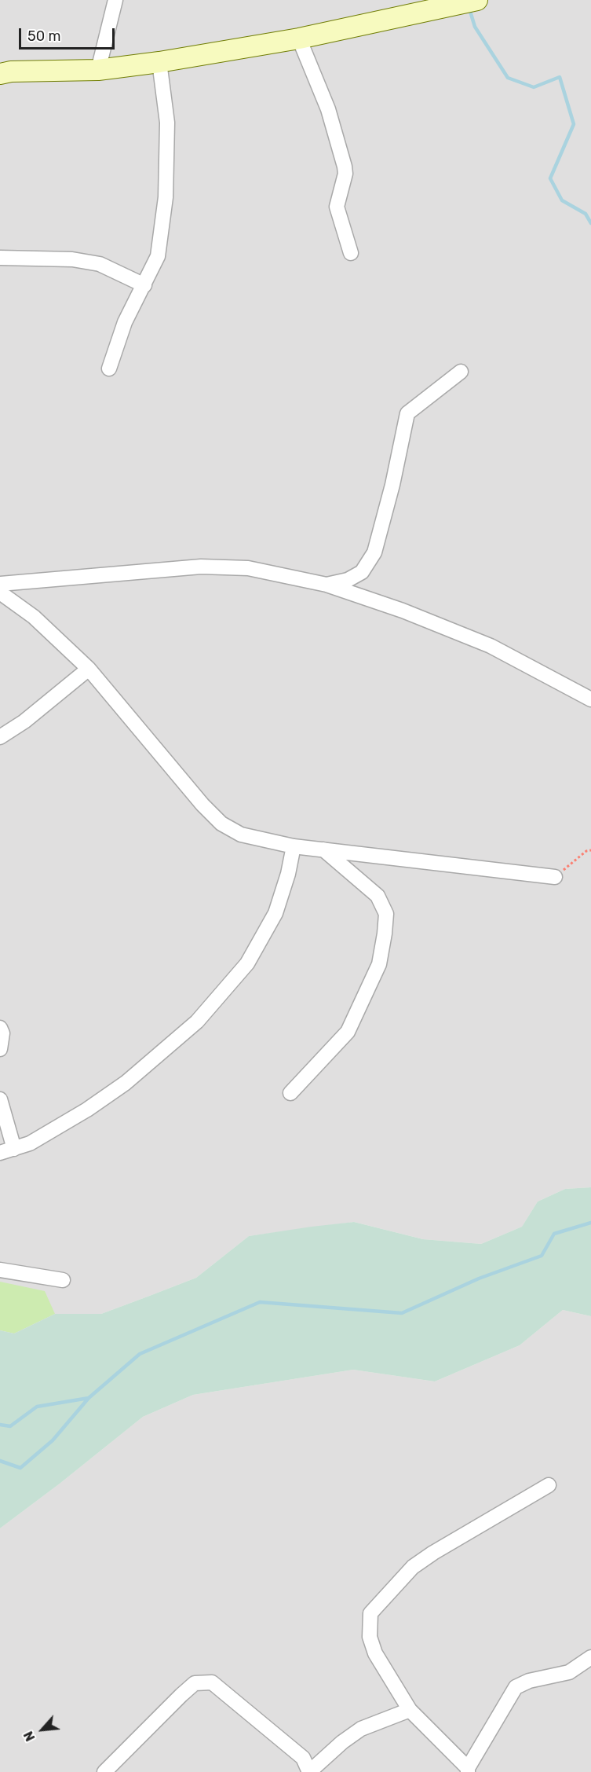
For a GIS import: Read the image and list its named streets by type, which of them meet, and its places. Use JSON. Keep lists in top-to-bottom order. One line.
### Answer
{"scale_bar":"50 m","north":"bottom left"}
